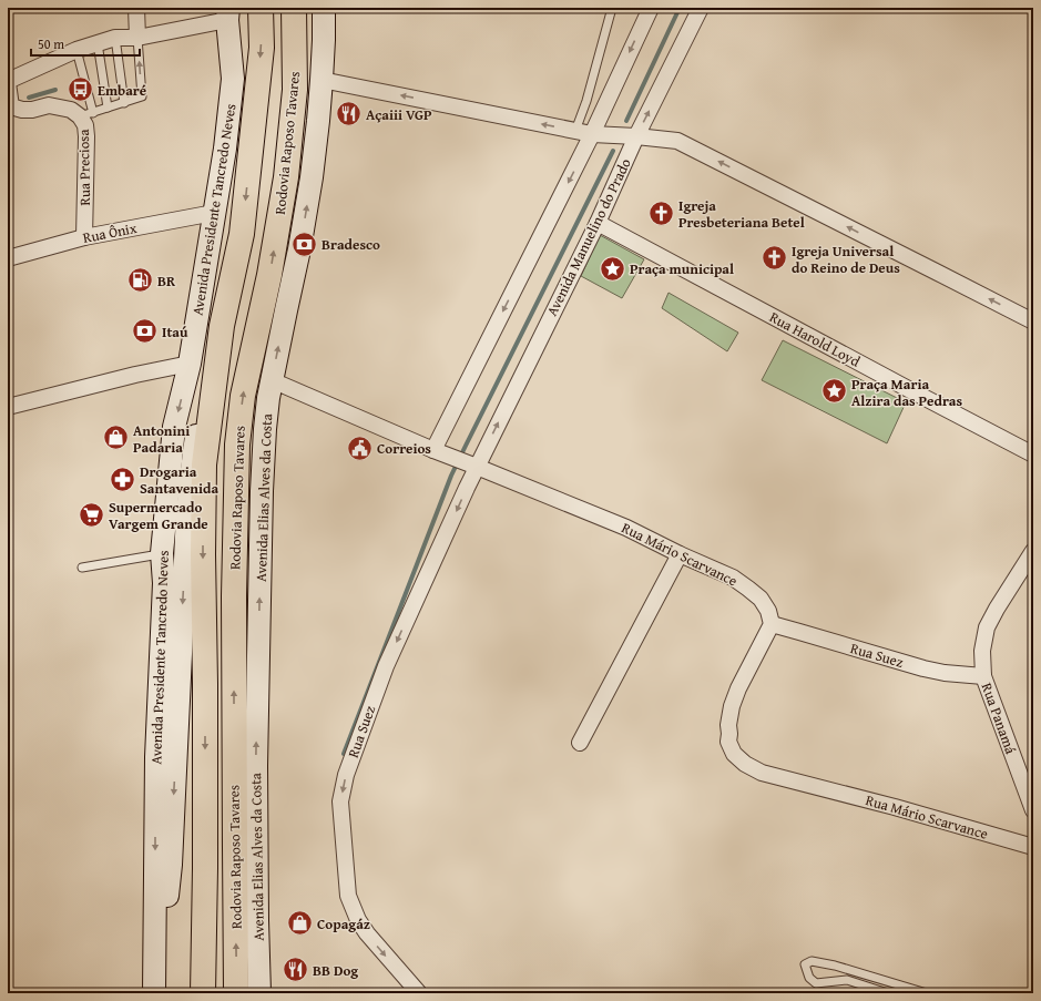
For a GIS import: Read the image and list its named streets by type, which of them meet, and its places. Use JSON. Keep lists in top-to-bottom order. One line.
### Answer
{"streets":{"highway":["Rodovia Raposo Tavares"],"main road":["Avenida Presidente Tancredo Neves","Avenida Elias Alves da Costa"],"street":["Rua Preciosa","Rua Ônix","Avenida Manuelino do Prado","Rua Harold Loyd","Rua Mário Scarvance","Rua Suez","Rua Panamá"]},"crossings":[["Rua Preciosa","Rua Ônix"],["Avenida Presidente Tancredo Neves","Rua Ônix"],["Avenida Manuelino do Prado","Rua Harold Loyd"],["Avenida Manuelino do Prado","Rua Mário Scarvance"],["Avenida Manuelino do Prado","Rua Suez"],["Avenida Elias Alves da Costa","Rua Mário Scarvance"],["Rua Mário Scarvance","Rua Suez"],["Rua Suez","Rua Panamá"]],"one_way":["Rua Suez"],"places":{"bus stop":["Embaré"],"restaurant":["Açaiii VGP","BB Dog"],"church":["Igreja Presbeteriana Betel","Igreja Universal do Reino de Deus"],"bank":["Bradesco","Itaú"],"place":["Praça municipal","Praça Maria Alzira das Pedras"],"fuel station":["BR"],"shop":["Antonini Padaria","Copagáz"],"public building":["Correios"],"pharmacy":["Drogaria Santavenida"],"supermarket":["Supermercado Vargem Grande"]},"scale_bar":"50 m"}
